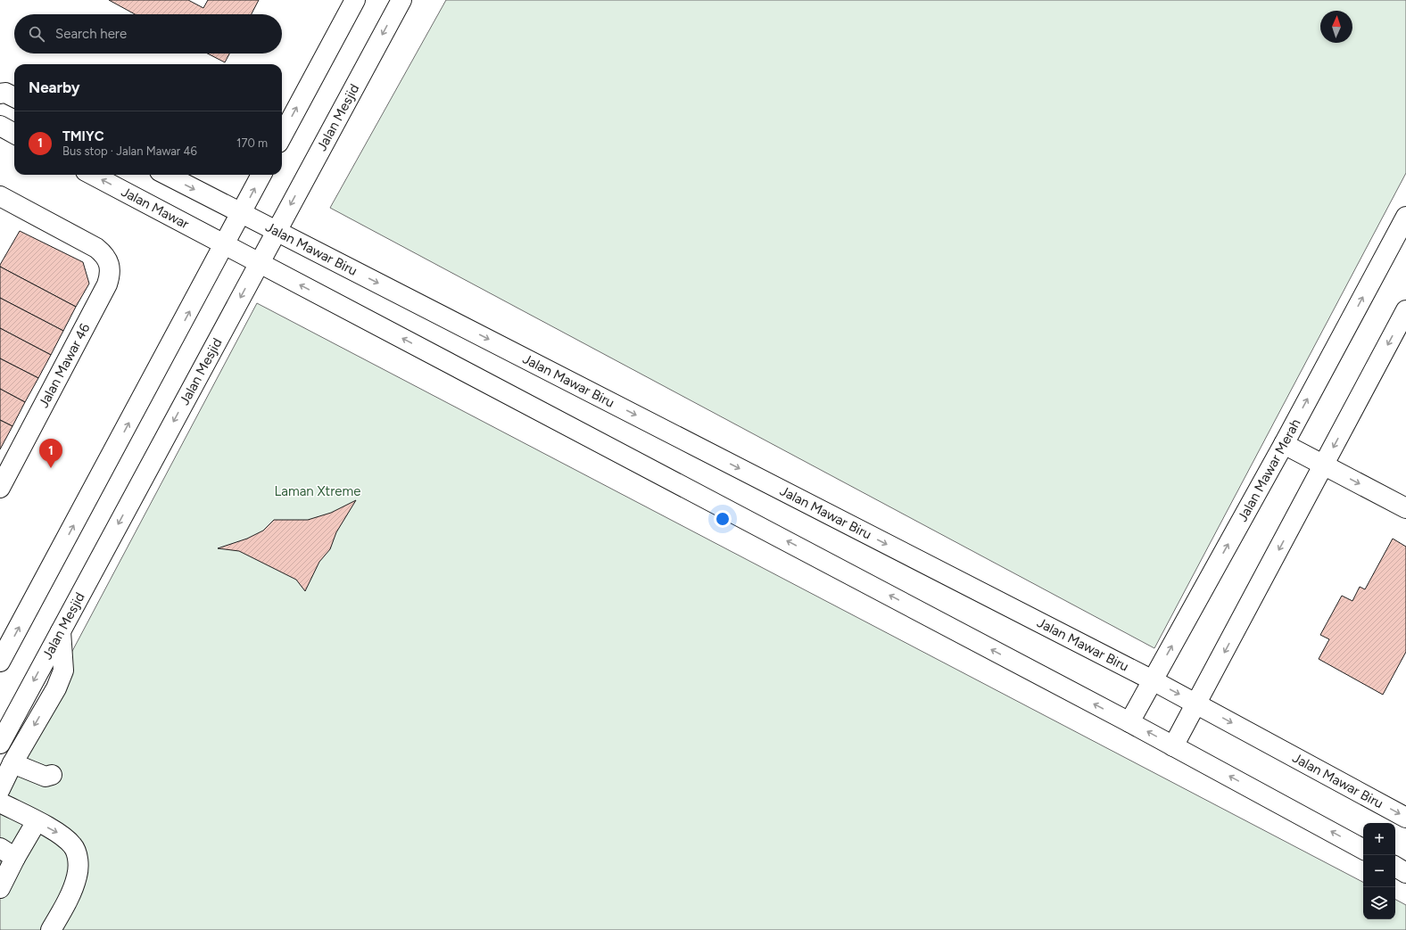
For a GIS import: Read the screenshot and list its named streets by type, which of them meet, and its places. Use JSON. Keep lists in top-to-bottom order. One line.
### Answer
{"streets":{"street":["Jalan Mesjid","Jalan Mawar","Jalan Mawar Biru","Jalan Mawar 46","Jalan Mawar Merah"]},"crossings":[["Jalan Mesjid","Jalan Mawar Biru"],["Jalan Mawar Biru","Jalan Mawar Merah"]],"parks":["Laman Xtreme"],"north":"top","page":{"search":"Search here","heading":"Nearby","list":[{"mark":"1","name":"TMIYC","note":"Bus stop · Jalan Mawar 46","value":"170 m"}],"pins":"1","map_buttons":["+","−"]}}
